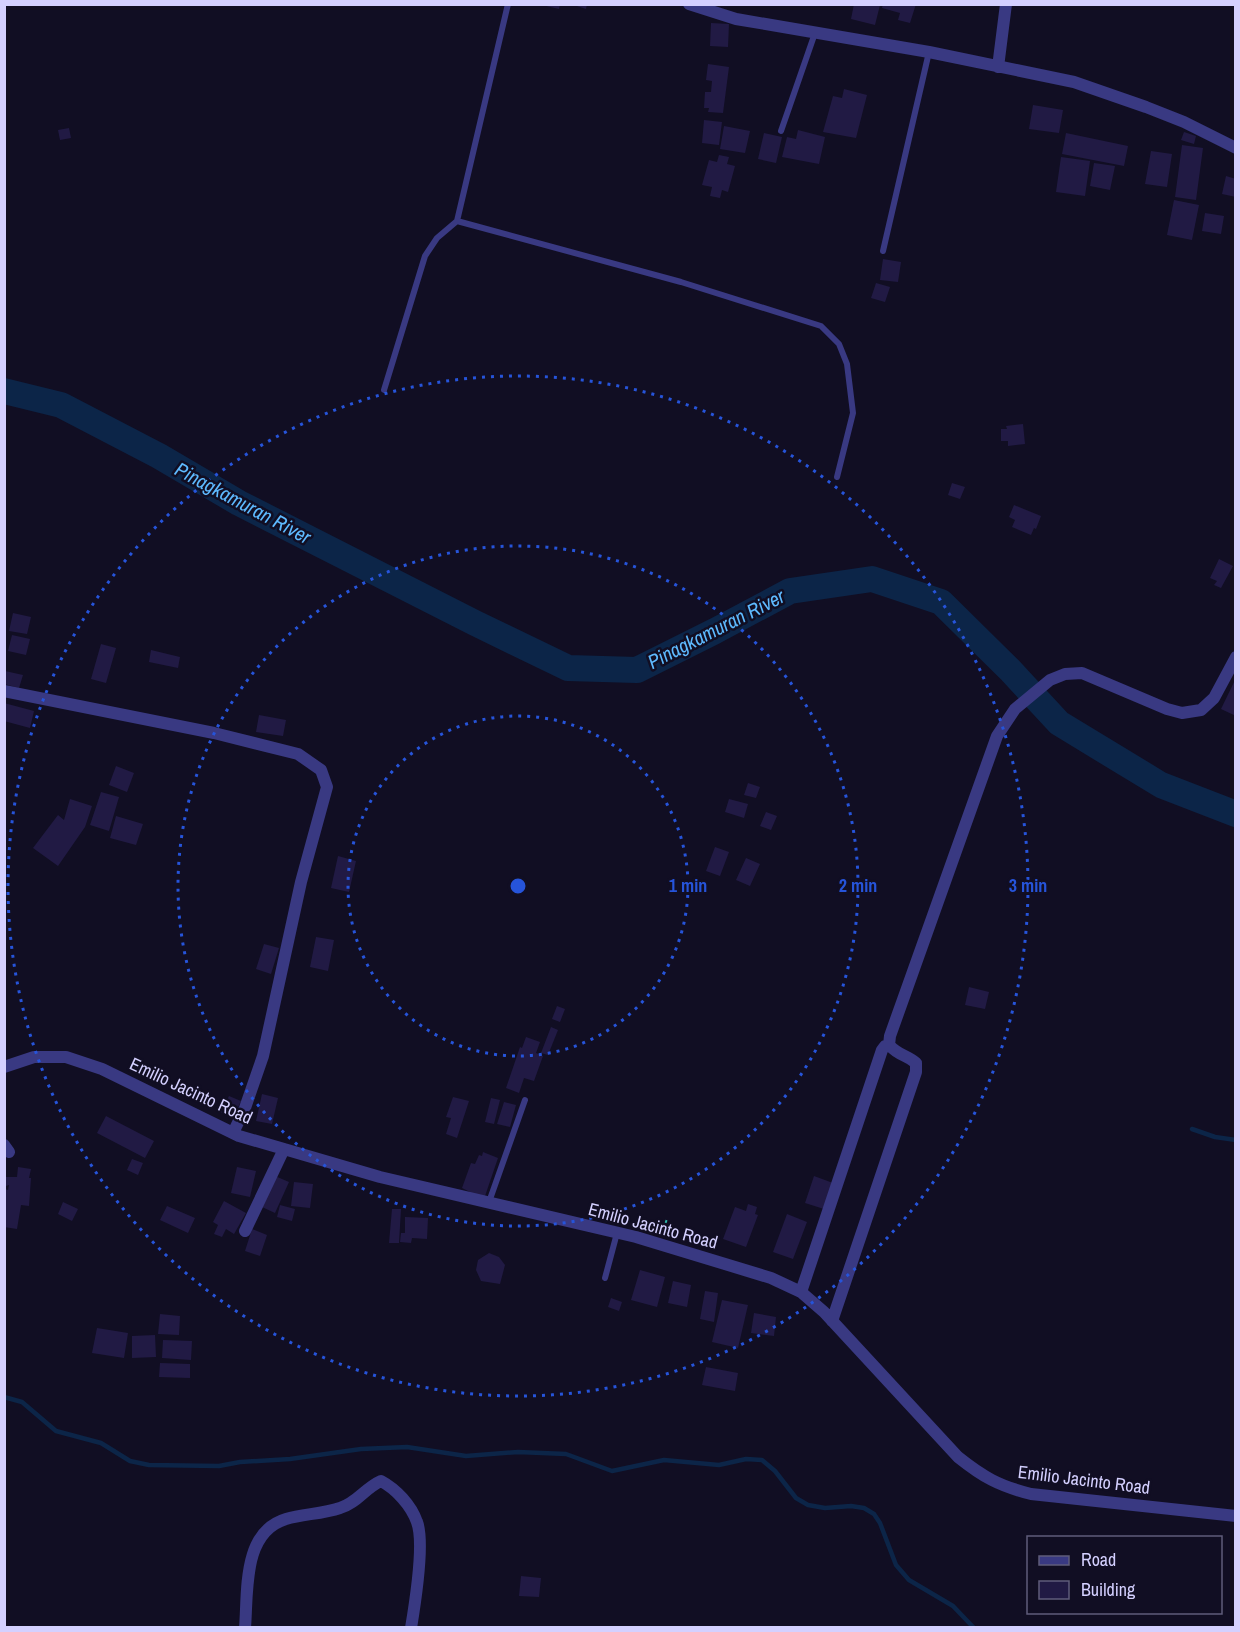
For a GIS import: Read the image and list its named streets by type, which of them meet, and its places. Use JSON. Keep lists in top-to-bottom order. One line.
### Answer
{"streets":{"street":["Emilio Jacinto Road"]},"water":["Pinagkamuran River"],"legend":["Road","Building"],"rings":["1 min","2 min","3 min"]}
